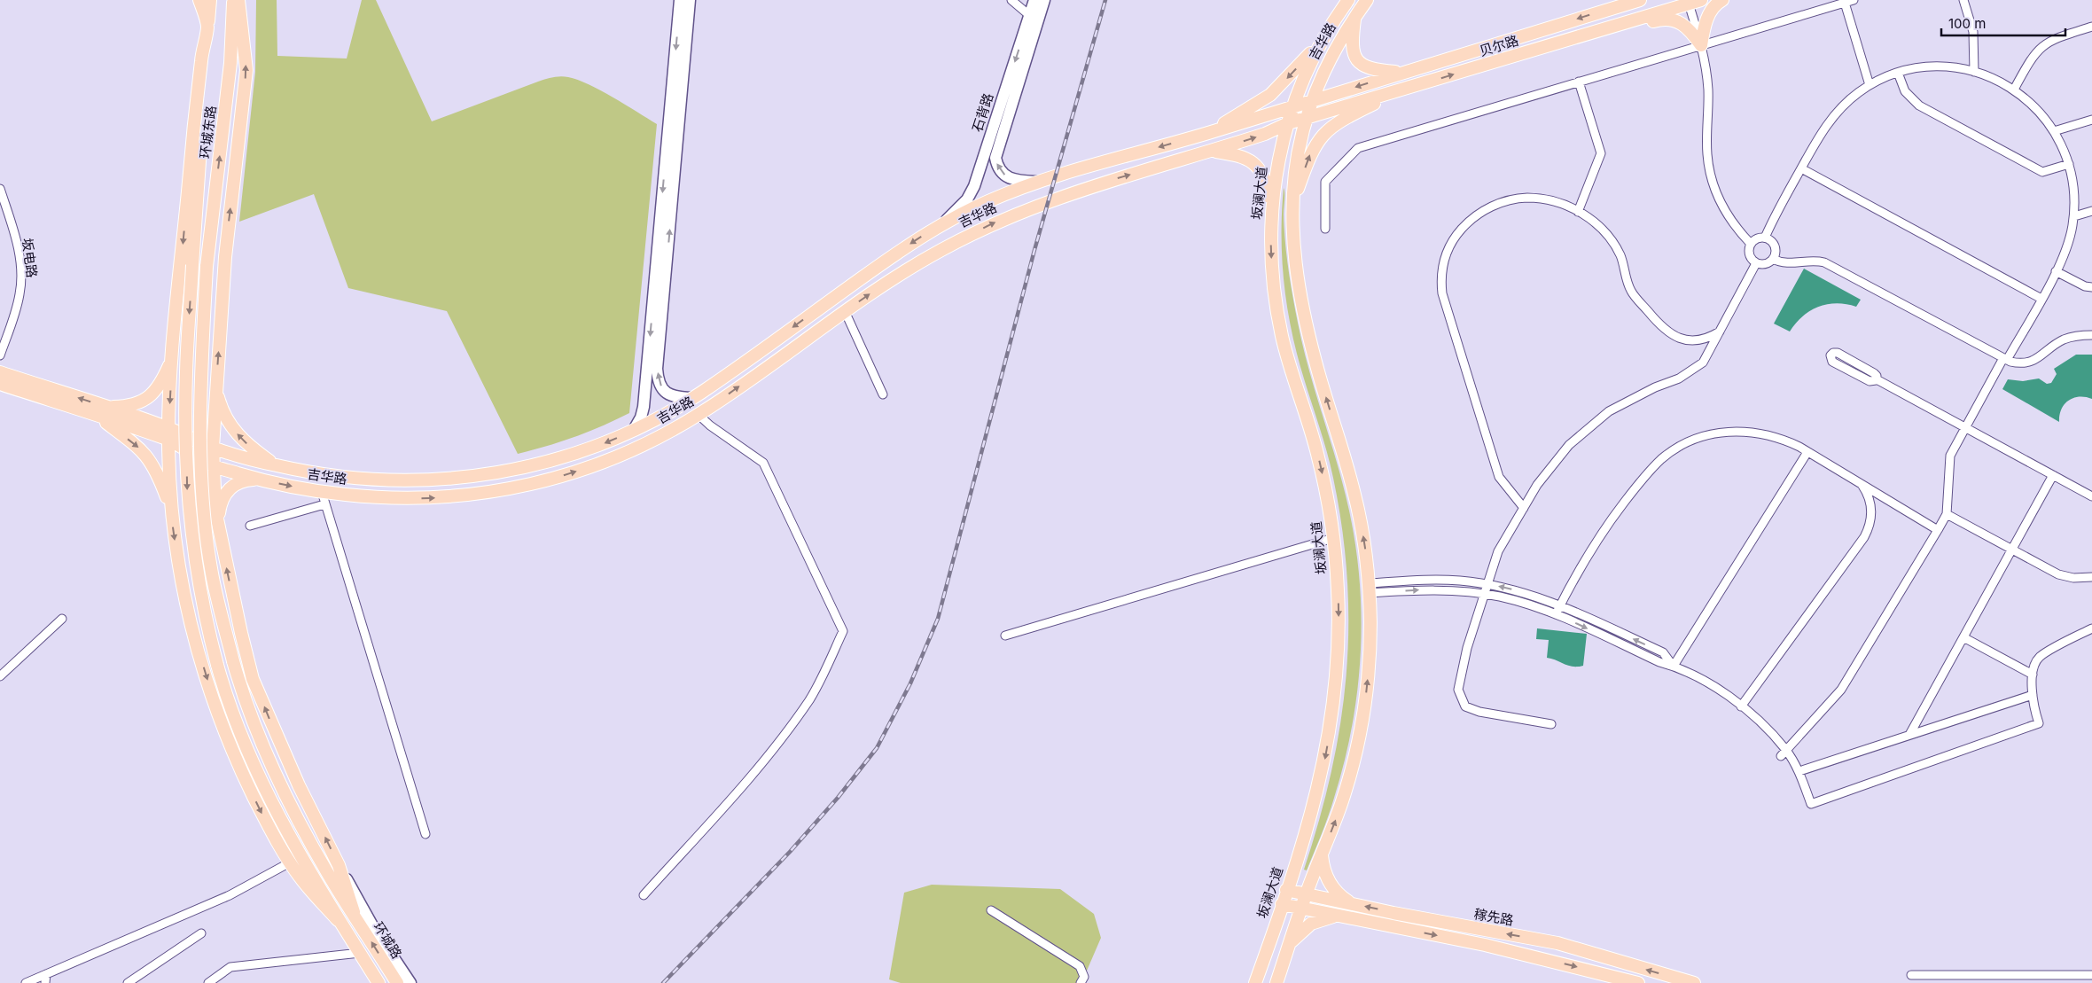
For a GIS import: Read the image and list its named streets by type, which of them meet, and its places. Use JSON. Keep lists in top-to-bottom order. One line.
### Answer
{"streets":{"main road":["吉华路","贝尔路","环城东路","坂澜大道","稼先路","环城路"],"street":["石背路","坂电路"]},"crossings":[["吉华路","贝尔路"],["吉华路","石背路"],["吉华路","坂澜大道"],["环城东路","环城路"],["坂澜大道","稼先路"]],"scale_bar":"100 m"}
